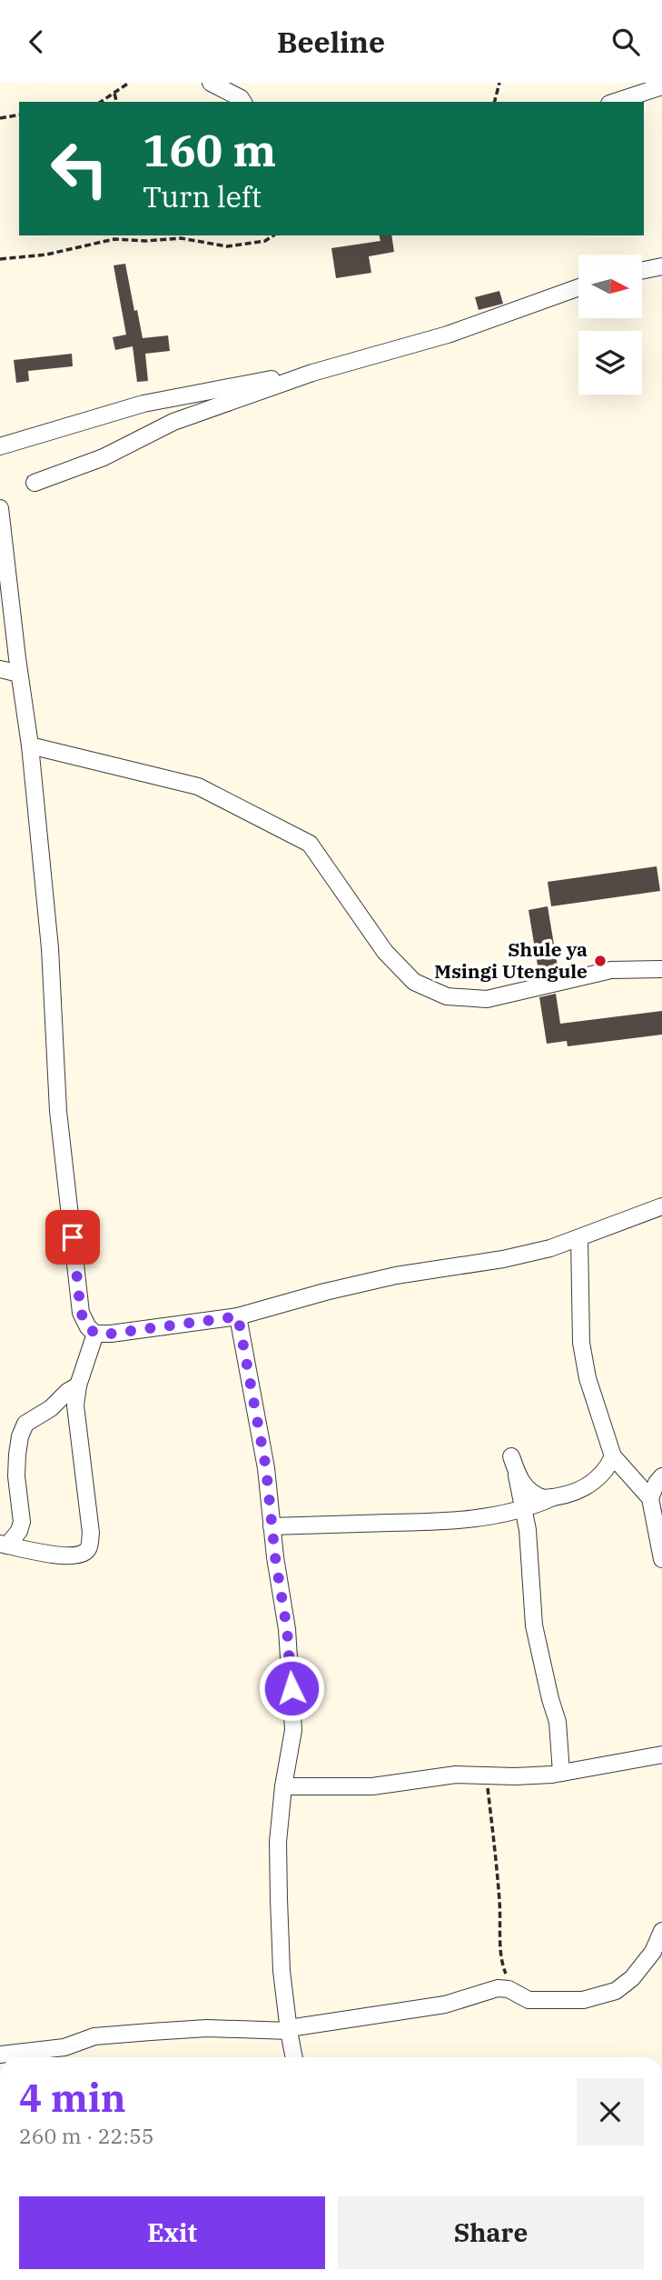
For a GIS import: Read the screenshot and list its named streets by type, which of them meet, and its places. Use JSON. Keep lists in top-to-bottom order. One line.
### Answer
{"places":["Shule ya Msingi Utengule"],"north":"right","page":{"header":"Beeline","turn":["160 m","Turn left"],"heading":["4 min","260 m · 22:55"],"buttons":["Exit","Share"]}}
